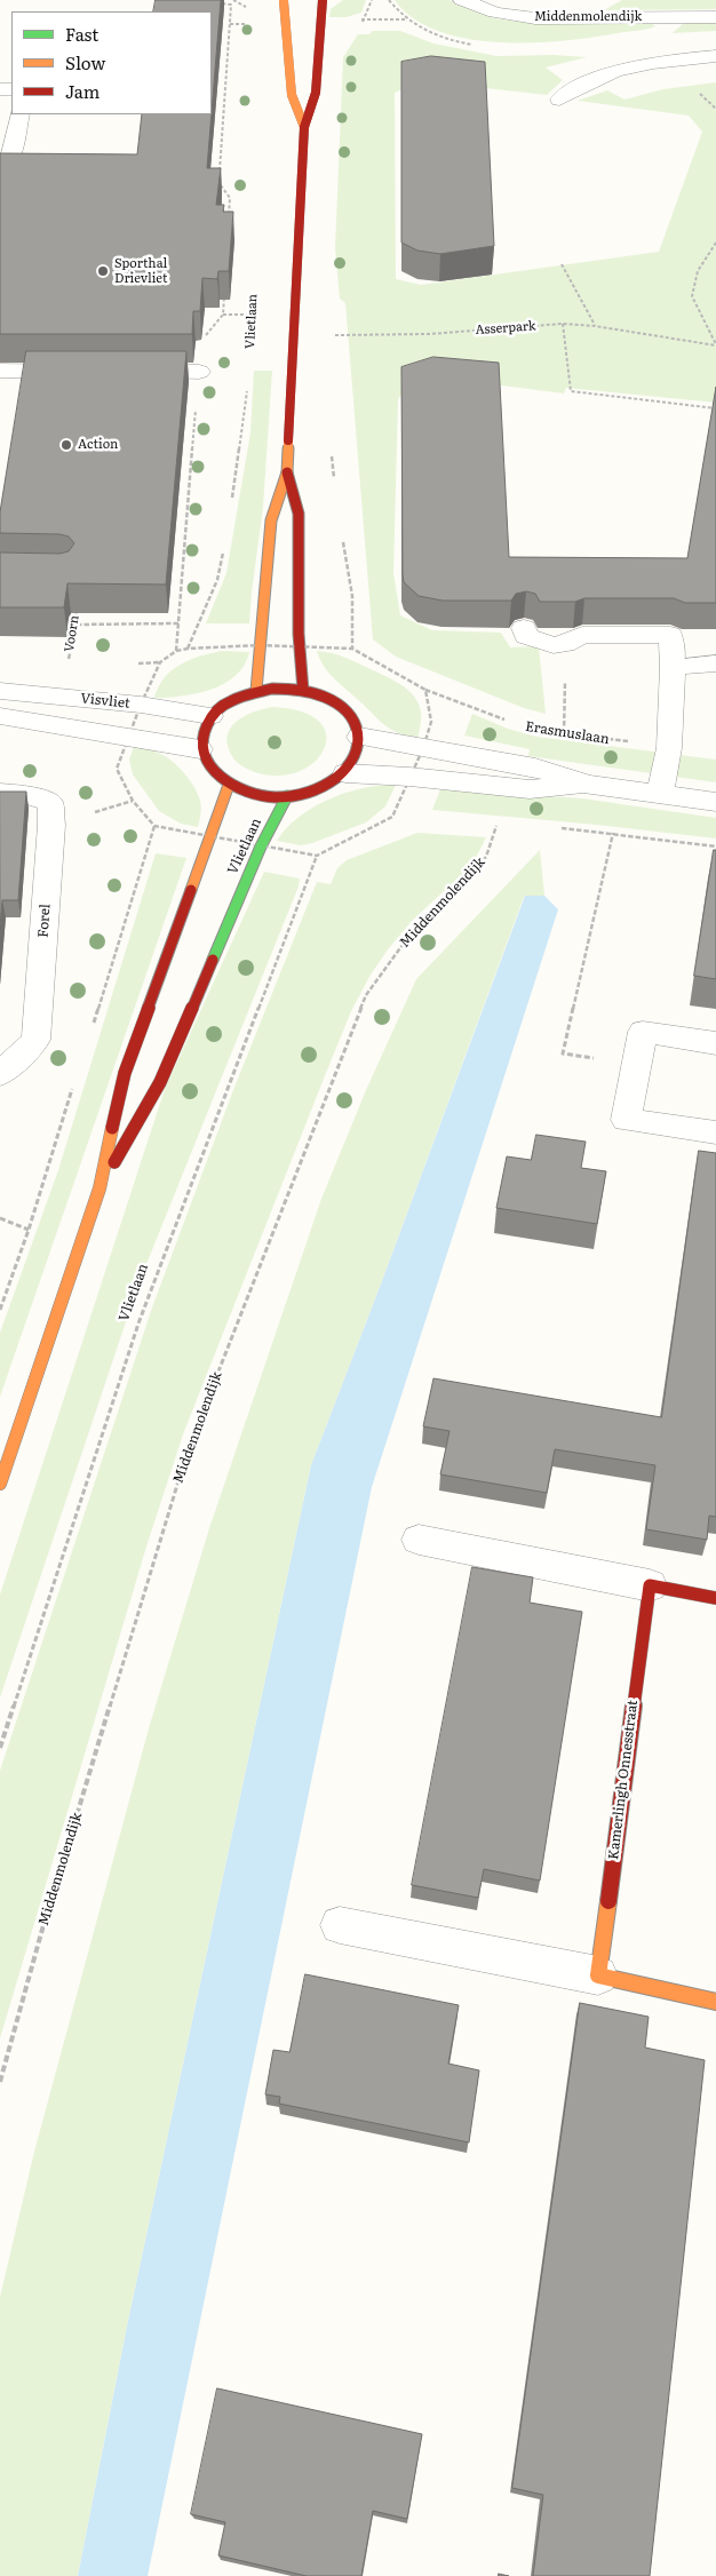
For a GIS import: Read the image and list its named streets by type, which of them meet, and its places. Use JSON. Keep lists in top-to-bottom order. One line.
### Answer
{"streets":{"street":["Middenmolendijk","Vlietlaan","Visvliet","Forel","Kamerlingh Onnesstraat"],"path":["Asserpark","Voorn","Erasmuslaan"]},"crossings":[["Vlietlaan","Visvliet"]],"places":["Sporthal Drievliet","Action"],"legend":["Fast","Slow","Jam"]}
